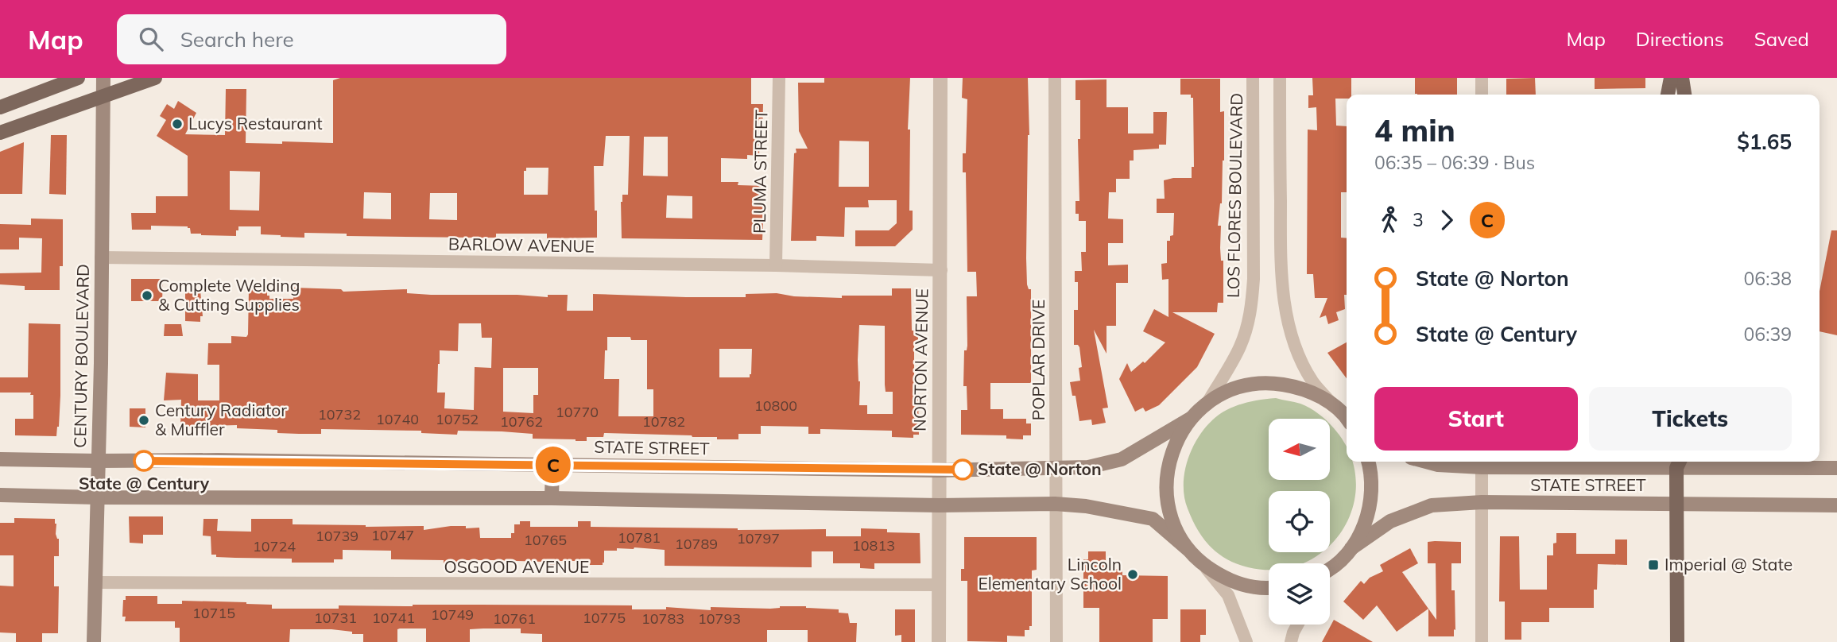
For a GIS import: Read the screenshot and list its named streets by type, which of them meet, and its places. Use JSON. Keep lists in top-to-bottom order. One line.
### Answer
{"streets":{"main road":["CENTURY BOULEVARD","STATE STREET"],"street":["PLUMA STREET","LOS FLORES BOULEVARD","BARLOW AVENUE","NORTON AVENUE","POPLAR DRIVE","OSGOOD AVENUE"]},"crossings":[["PLUMA STREET","BARLOW AVENUE"],["BARLOW AVENUE","CENTURY BOULEVARD"],["BARLOW AVENUE","NORTON AVENUE"],["CENTURY BOULEVARD","STATE STREET"],["CENTURY BOULEVARD","OSGOOD AVENUE"],["NORTON AVENUE","STATE STREET"],["NORTON AVENUE","OSGOOD AVENUE"],["POPLAR DRIVE","STATE STREET"]],"places":{"other":["Lucys Restaurant","Complete Welding & Cutting Supplies","Century Radiator & Muffler","State @ Century","State @ Norton","Lincoln Elementary School"],"transit":["Imperial @ State"]},"lines":["bus line C"],"house_numbers":["10800","10770","10732","10740","10752","10762","10782","10747","10739","10781","10797","10765","10789","10813","10724","10715","10749","10731","10741","10775","10761","10783","10793"],"north":"left","page":{"header":"Map","search":"Search here","nav":["Map","Directions","Saved"],"on_map":"C","heading":["4 min","06:35 – 06:39 · Bus","$1.65"],"legs":["3","C"],"list":[{"name":"State @ Norton","value":"06:38"},{"name":"State @ Century","value":"06:39"}],"buttons":["Start","Tickets"]}}
